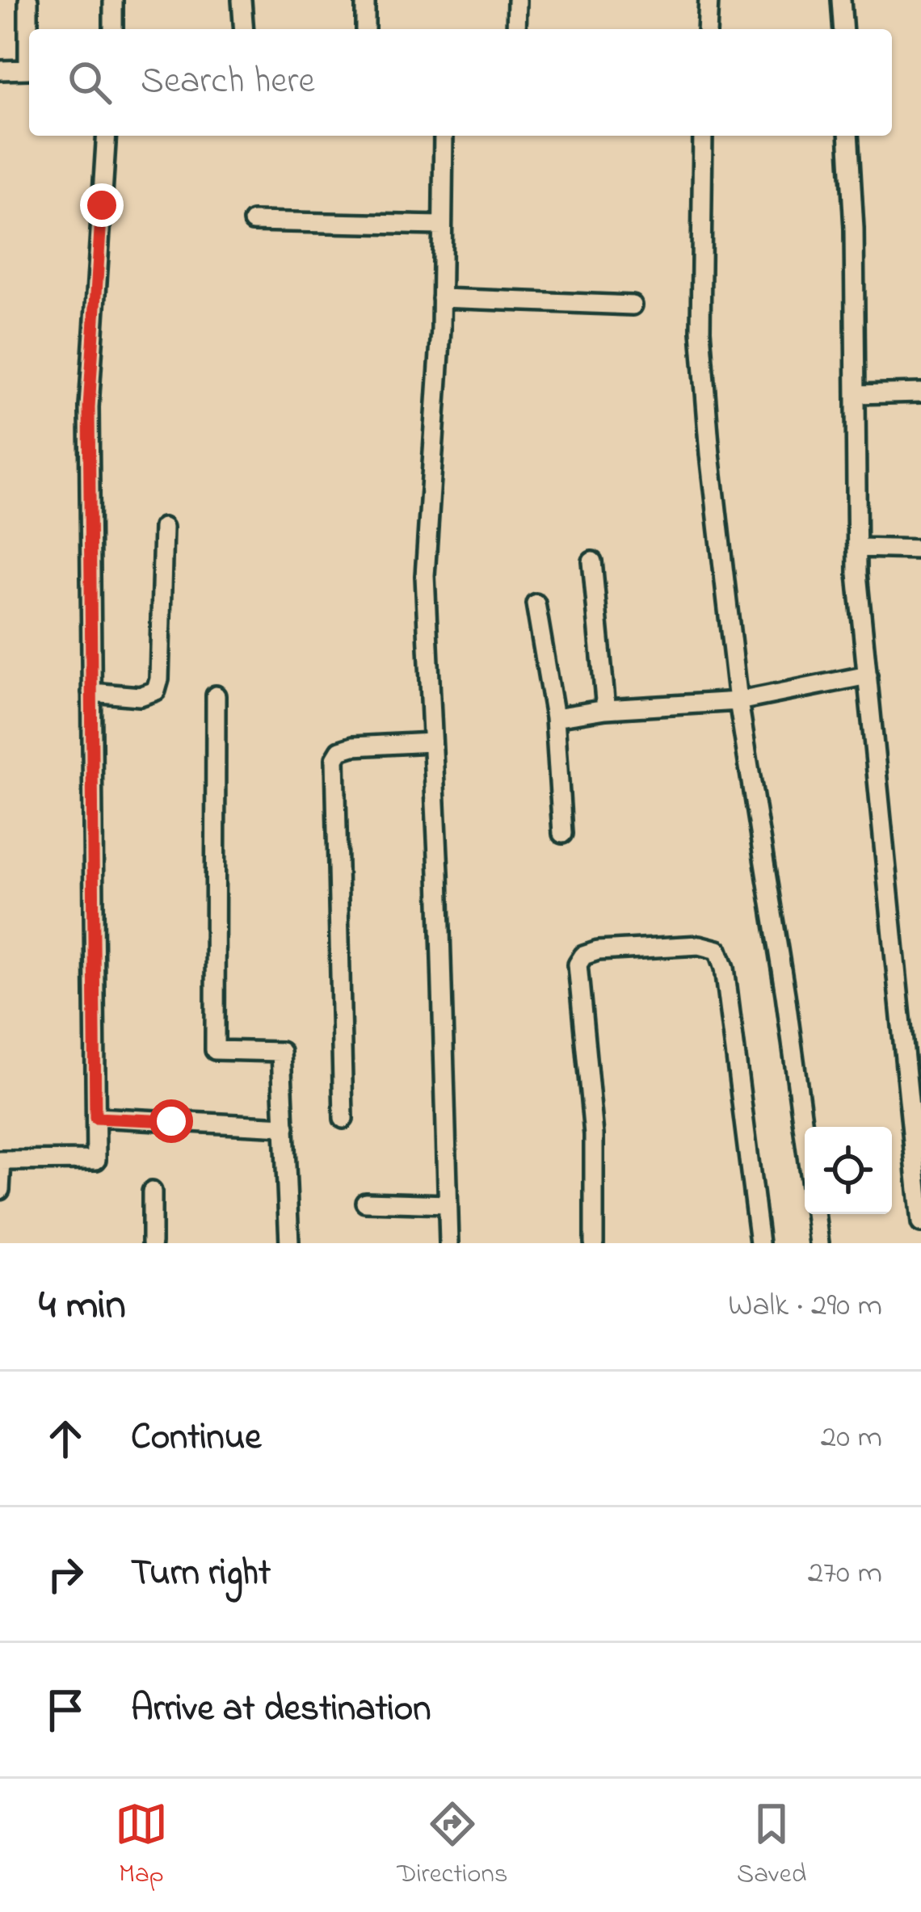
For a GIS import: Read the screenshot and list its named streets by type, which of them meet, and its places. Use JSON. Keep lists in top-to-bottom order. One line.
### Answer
{"page":{"search":"Search here","heading":["4 min","Walk · 290 m"],"list":[["Continue","20 m"],["Turn right","270 m"],"Arrive at destination"],"nav":["Map","Directions","Saved"]}}
